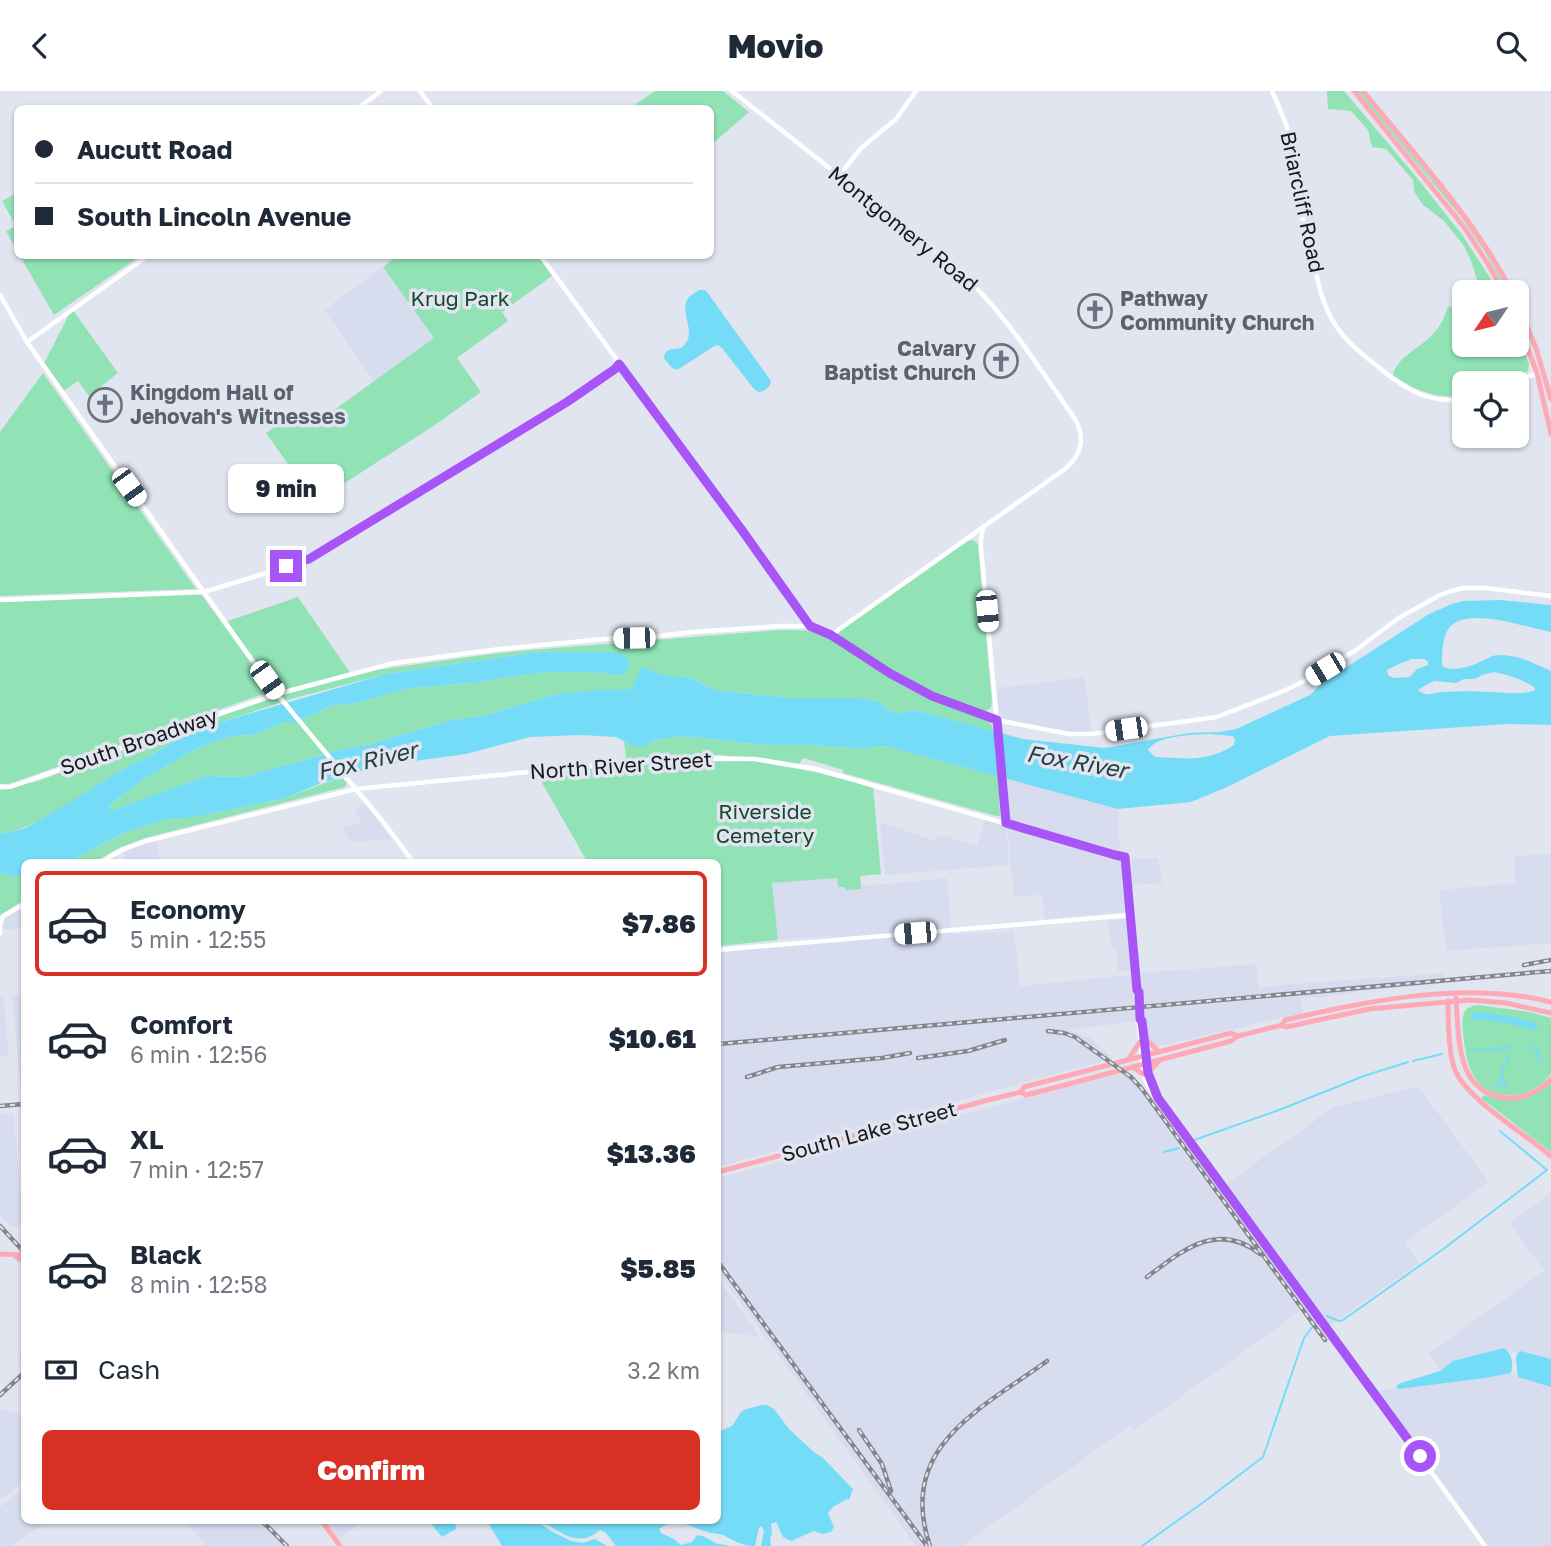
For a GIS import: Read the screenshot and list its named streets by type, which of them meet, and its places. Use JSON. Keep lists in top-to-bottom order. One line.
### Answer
{"streets":{"main road":["South Lake Street"],"street":["Briarcliff Road","Montgomery Road","South Broadway","North River Street"]},"water":["Fox River"],"parks":["Krug Park","Riverside Cemetery"],"places":{"church":["Pathway Community Church","Calvary Baptist Church","Kingdom Hall of Jehovah's Witnesses"]},"north":"bottom left","page":{"header":"Movio","banner":["Aucutt Road","South Lincoln Avenue"],"bubble":"9 min","list":[{"name":"Economy","note":"5 min · 12:55","value":"$7.86"},{"name":"Comfort","note":"6 min · 12:56","value":"$10.61"},{"name":"XL","note":"7 min · 12:57","value":"$13.36"},{"name":"Black","note":"8 min · 12:58","value":"$5.85"}],"pay":["Cash","3.2 km"],"buttons":"Confirm"}}
